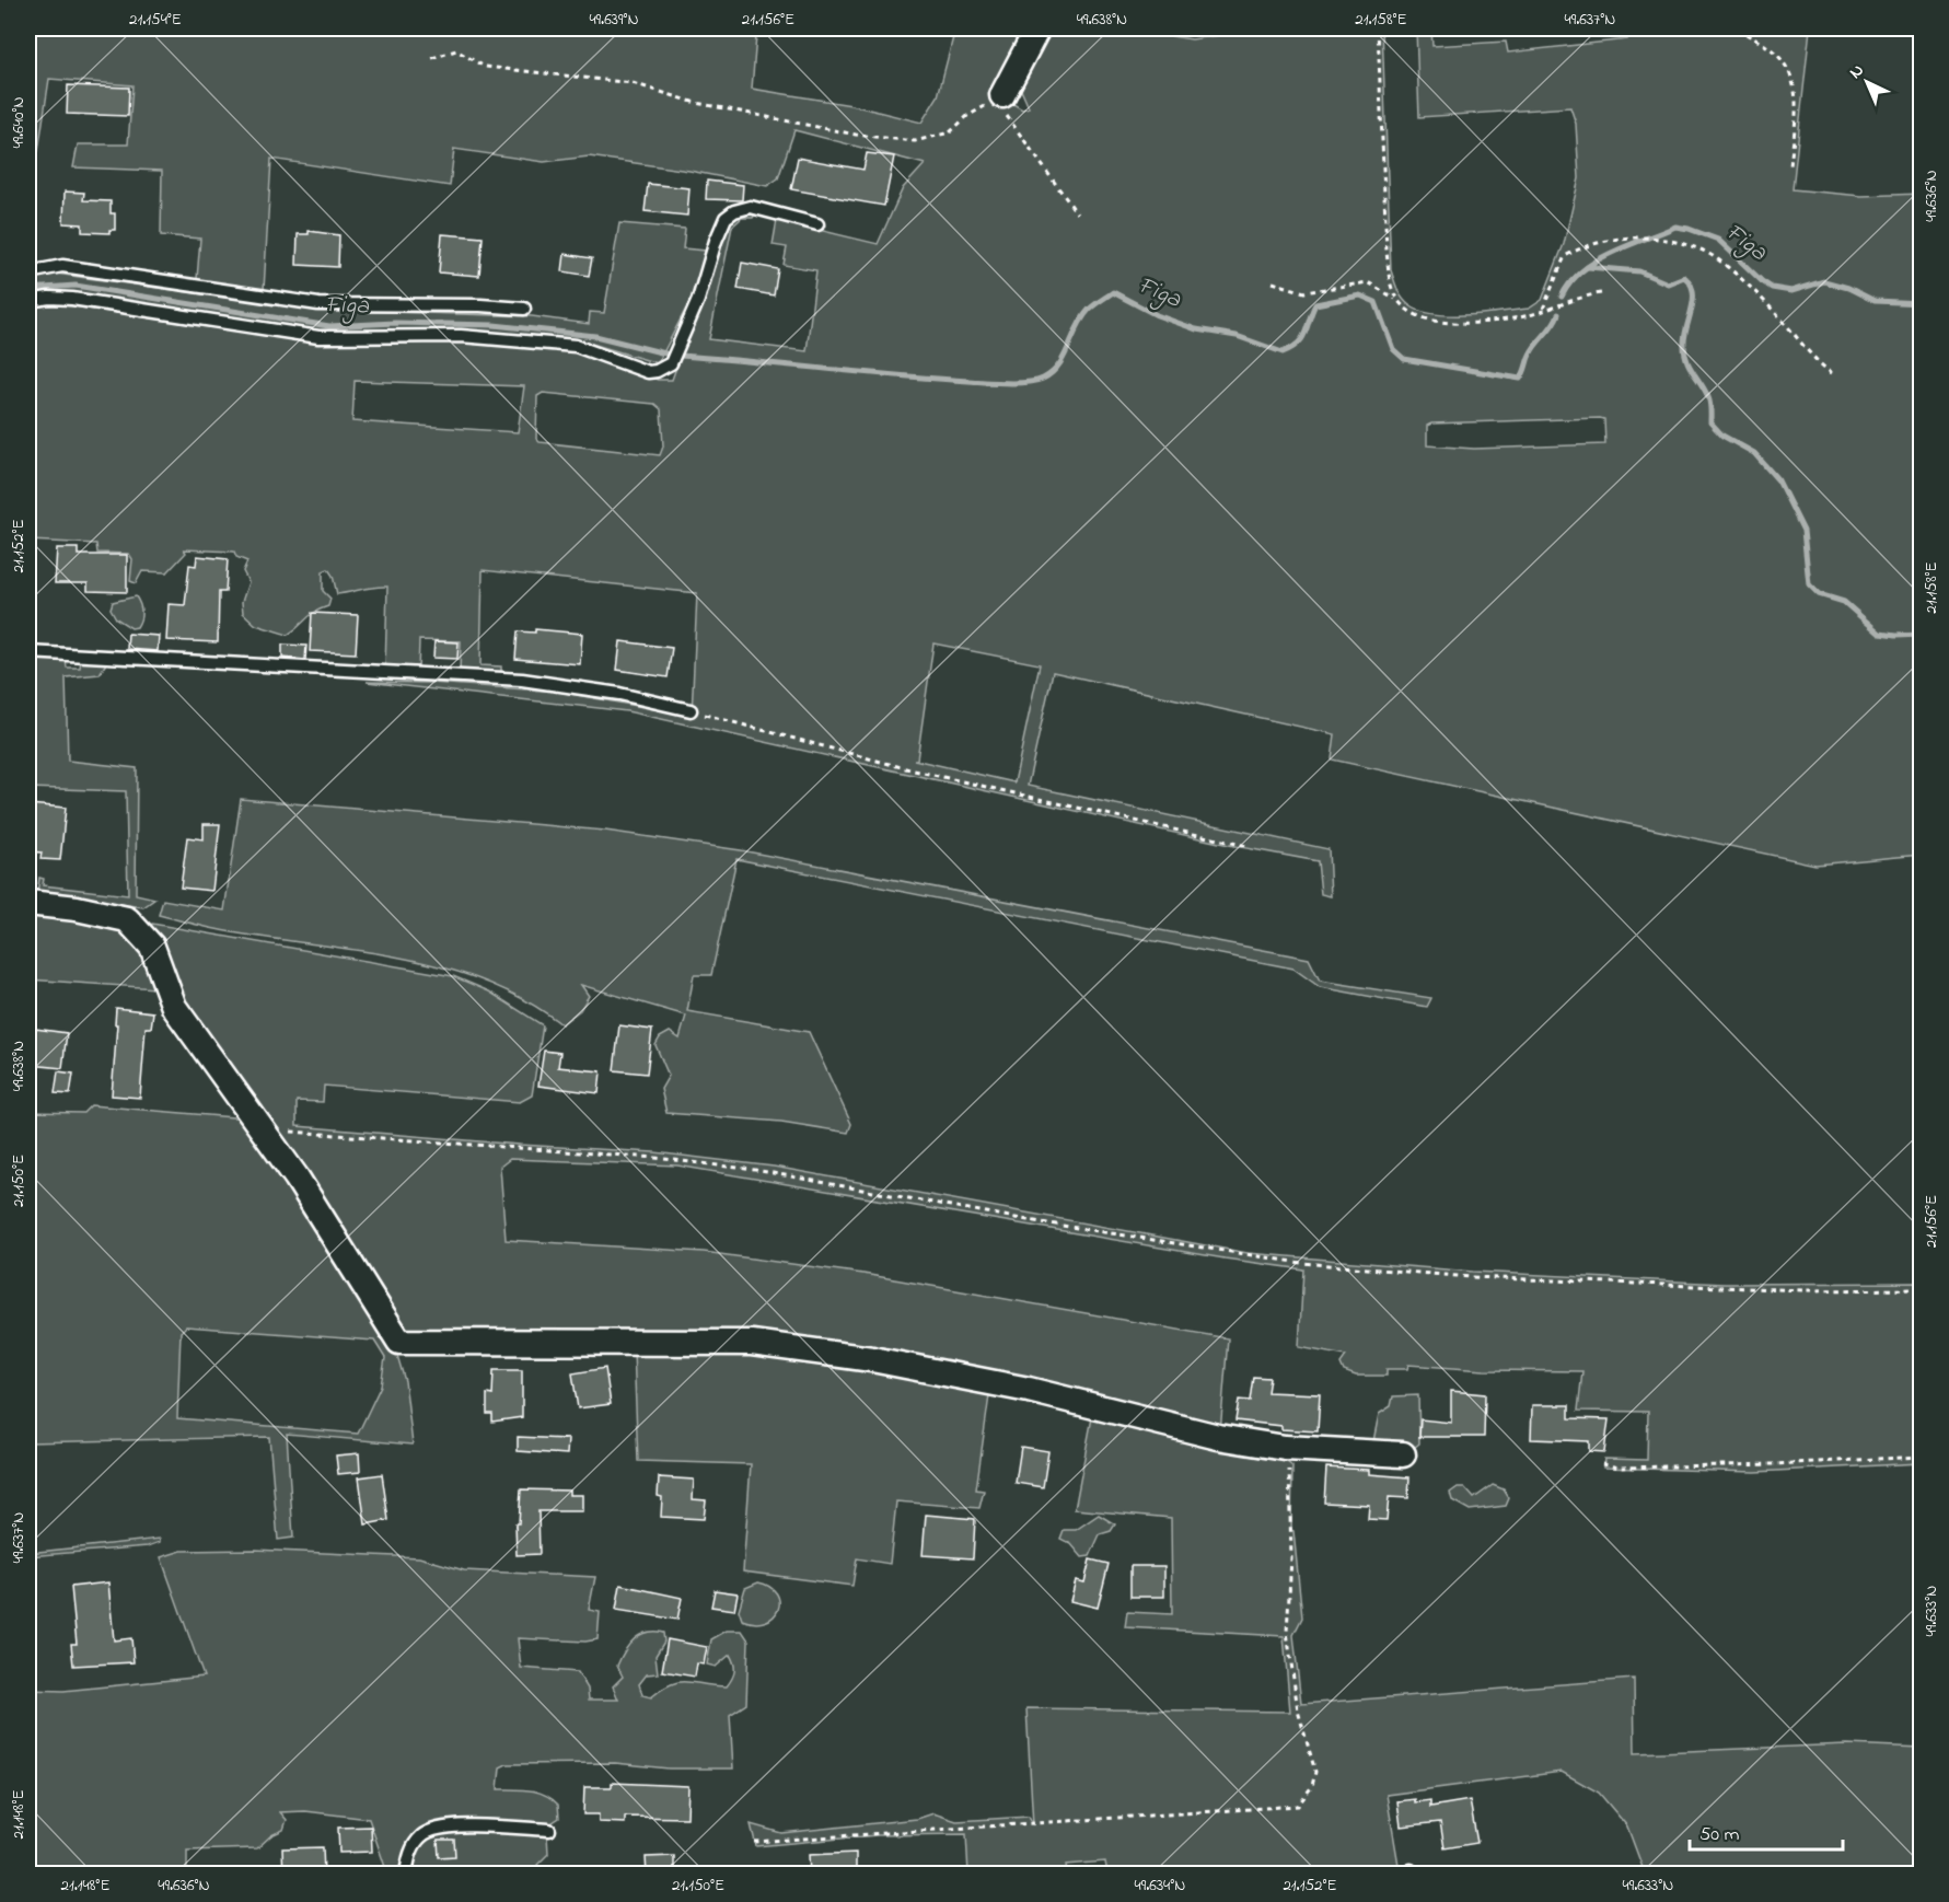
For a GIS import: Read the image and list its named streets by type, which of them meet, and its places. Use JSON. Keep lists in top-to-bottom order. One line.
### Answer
{"water":["Figa"],"scale_bar":"50 m","north":"top left","coordinates":["21.154°E","49.639°N","21.156°E","49.638°N","21.158°E","49.637°N","49.640°N","49.636°N","21.152°E","21.150°E","49.633°N","21.148°E","49.634°N"]}
